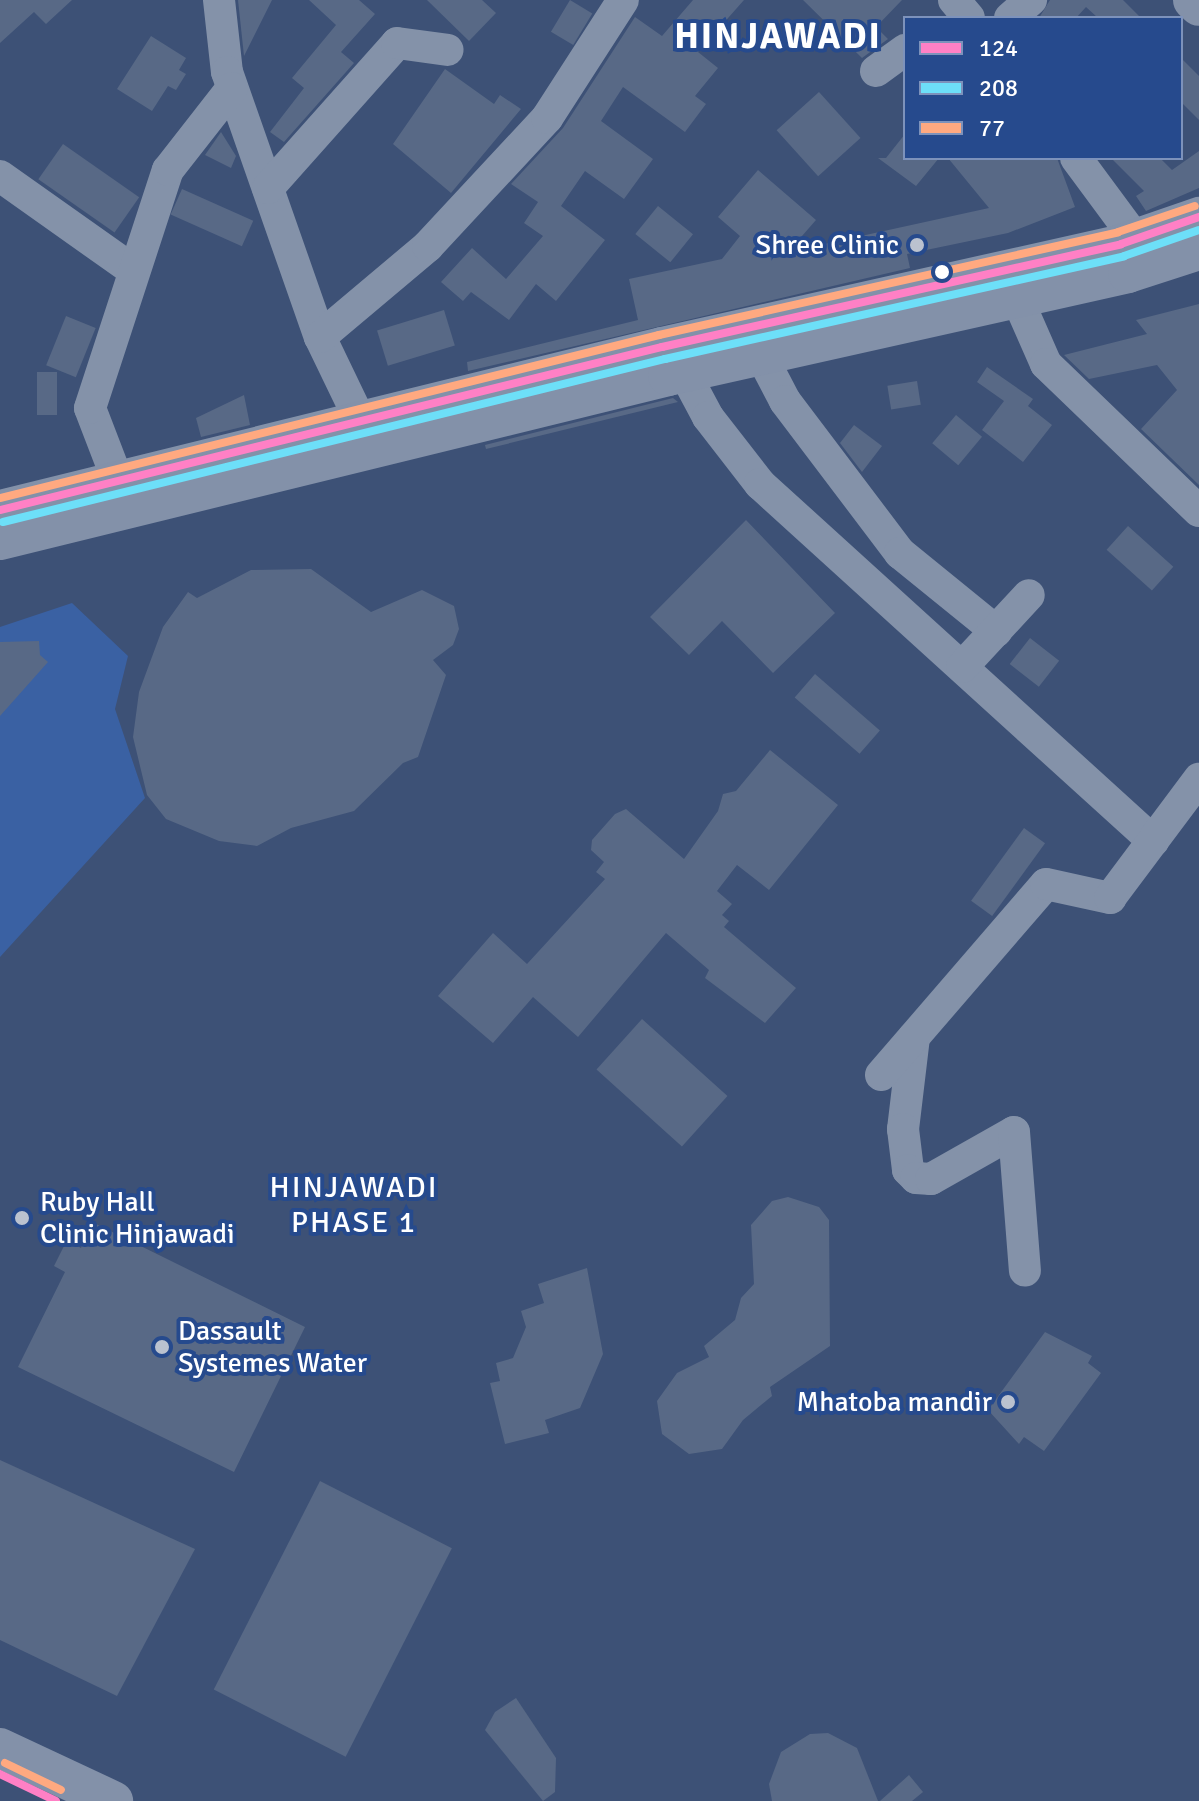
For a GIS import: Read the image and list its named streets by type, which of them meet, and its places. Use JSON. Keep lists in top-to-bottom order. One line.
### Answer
{"districts":["HINJAWADI","HINJAWADI PHASE 1"],"places":["Shree Clinic","Ruby Hall Clinic Hinjawadi","Dassault Systemes Water","Mhatoba mandir"],"lines":["transit line 77","transit line 124","transit line 208"],"legend":["124","208","77"]}
